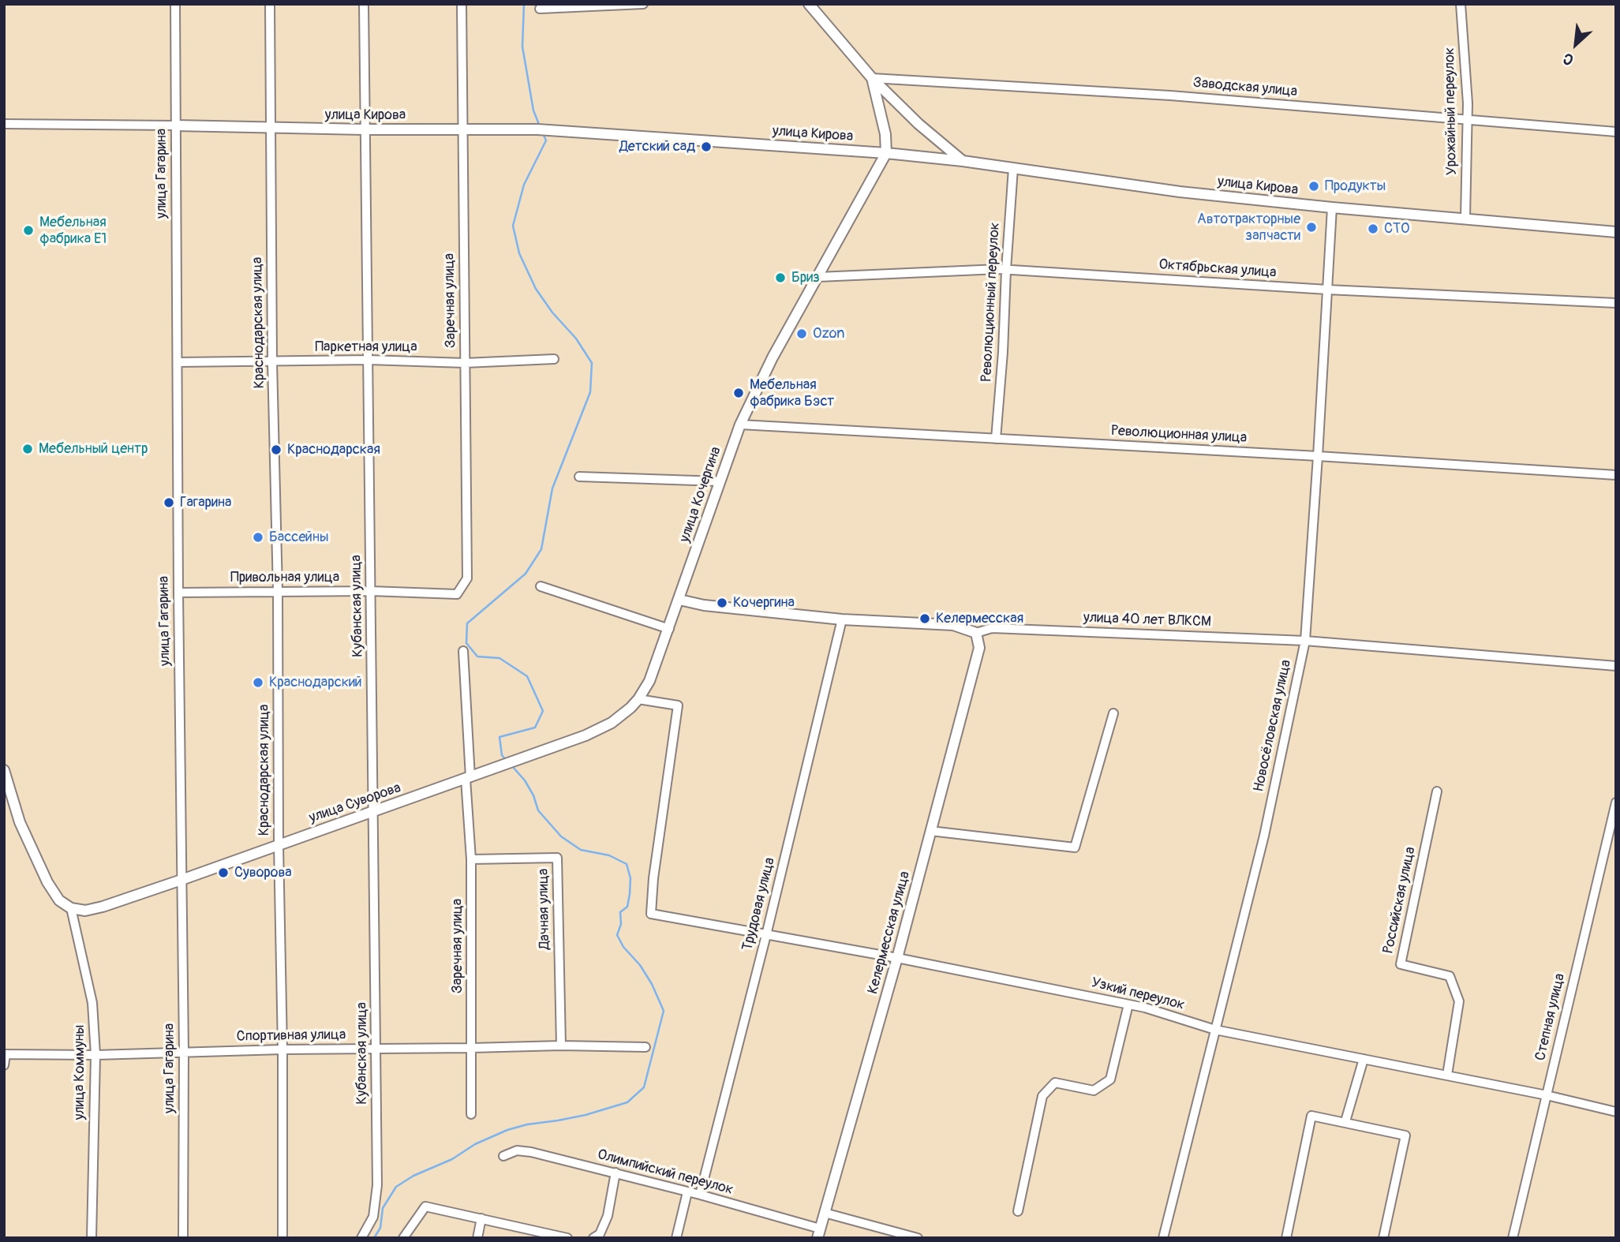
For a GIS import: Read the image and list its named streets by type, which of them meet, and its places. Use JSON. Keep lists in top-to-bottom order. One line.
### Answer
{"streets":{"street":["Заводская улица","Урожайный переулок","улица Кирова","улица Гагарина","Октябрьская улица","Заречная улица","Революционный переулок","Краснодарская улица","Паркетная улица","Революционная улица","улица Кочергина","Привольная улица","Кубанская улица","улица 40 лет ВЛКСМ","Новосёловская улица","улица Суворова","Российская улица","Трудовая улица","Дачная улица","Келермесская улица","Узкий переулок","Степная улица","Спортивная улица","улица Коммуны","Олимпийский переулок"]},"crossings":[["Заводская улица","Урожайный переулок"],["Урожайный переулок","улица Кирова"],["улица Кирова","улица Гагарина"],["улица Кирова","Заречная улица"],["улица Кирова","Революционный переулок"],["улица Кирова","Краснодарская улица"],["улица Кирова","улица Кочергина"],["улица Кирова","Кубанская улица"],["улица Кирова","Новосёловская улица"],["улица Гагарина","Паркетная улица"],["улица Гагарина","Привольная улица"],["улица Гагарина","улица Суворова"],["улица Гагарина","Спортивная улица"],["Октябрьская улица","Революционный переулок"],["Октябрьская улица","улица Кочергина"],["Октябрьская улица","Новосёловская улица"],["Заречная улица","Паркетная улица"],["Заречная улица","Привольная улица"],["Заречная улица","улица Суворова"],["Заречная улица","Дачная улица"],["Заречная улица","Спортивная улица"],["Революционный переулок","Революционная улица"],["Краснодарская улица","Паркетная улица"],["Краснодарская улица","Привольная улица"],["Краснодарская улица","улица Суворова"],["Краснодарская улица","Спортивная улица"],["Паркетная улица","Кубанская улица"],["Революционная улица","улица Кочергина"],["Революционная улица","Новосёловская улица"],["улица Кочергина","улица 40 лет ВЛКСМ"],["улица Кочергина","улица Суворова"],["улица Кочергина","Узкий переулок"],["Привольная улица","Кубанская улица"],["Кубанская улица","улица Суворова"],["Кубанская улица","Спортивная улица"],["улица 40 лет ВЛКСМ","Новосёловская улица"],["улица 40 лет ВЛКСМ","Трудовая улица"],["улица 40 лет ВЛКСМ","Келермесская улица"],["Новосёловская улица","Узкий переулок"],["улица Суворова","Узкий переулок"],["улица Суворова","улица Коммуны"],["Российская улица","Узкий переулок"],["Трудовая улица","Узкий переулок"],["Трудовая улица","Олимпийский переулок"],["Дачная улица","Спортивная улица"],["Келермесская улица","Узкий переулок"],["Келермесская улица","Олимпийский переулок"],["Узкий переулок","Степная улица"],["Спортивная улица","улица Коммуны"]],"places":["Детский сад","Продукты","Автотракторные запчасти","СТО","Мебельная фабрика Е1","Бриз","Ozon","Мебельная фабрика Бэст","Мебельный центр","Краснодарская","Гагарина","Бассейны","Кочергина","Келермесская","Краснодарский","Суворова"],"north":"bottom left"}
